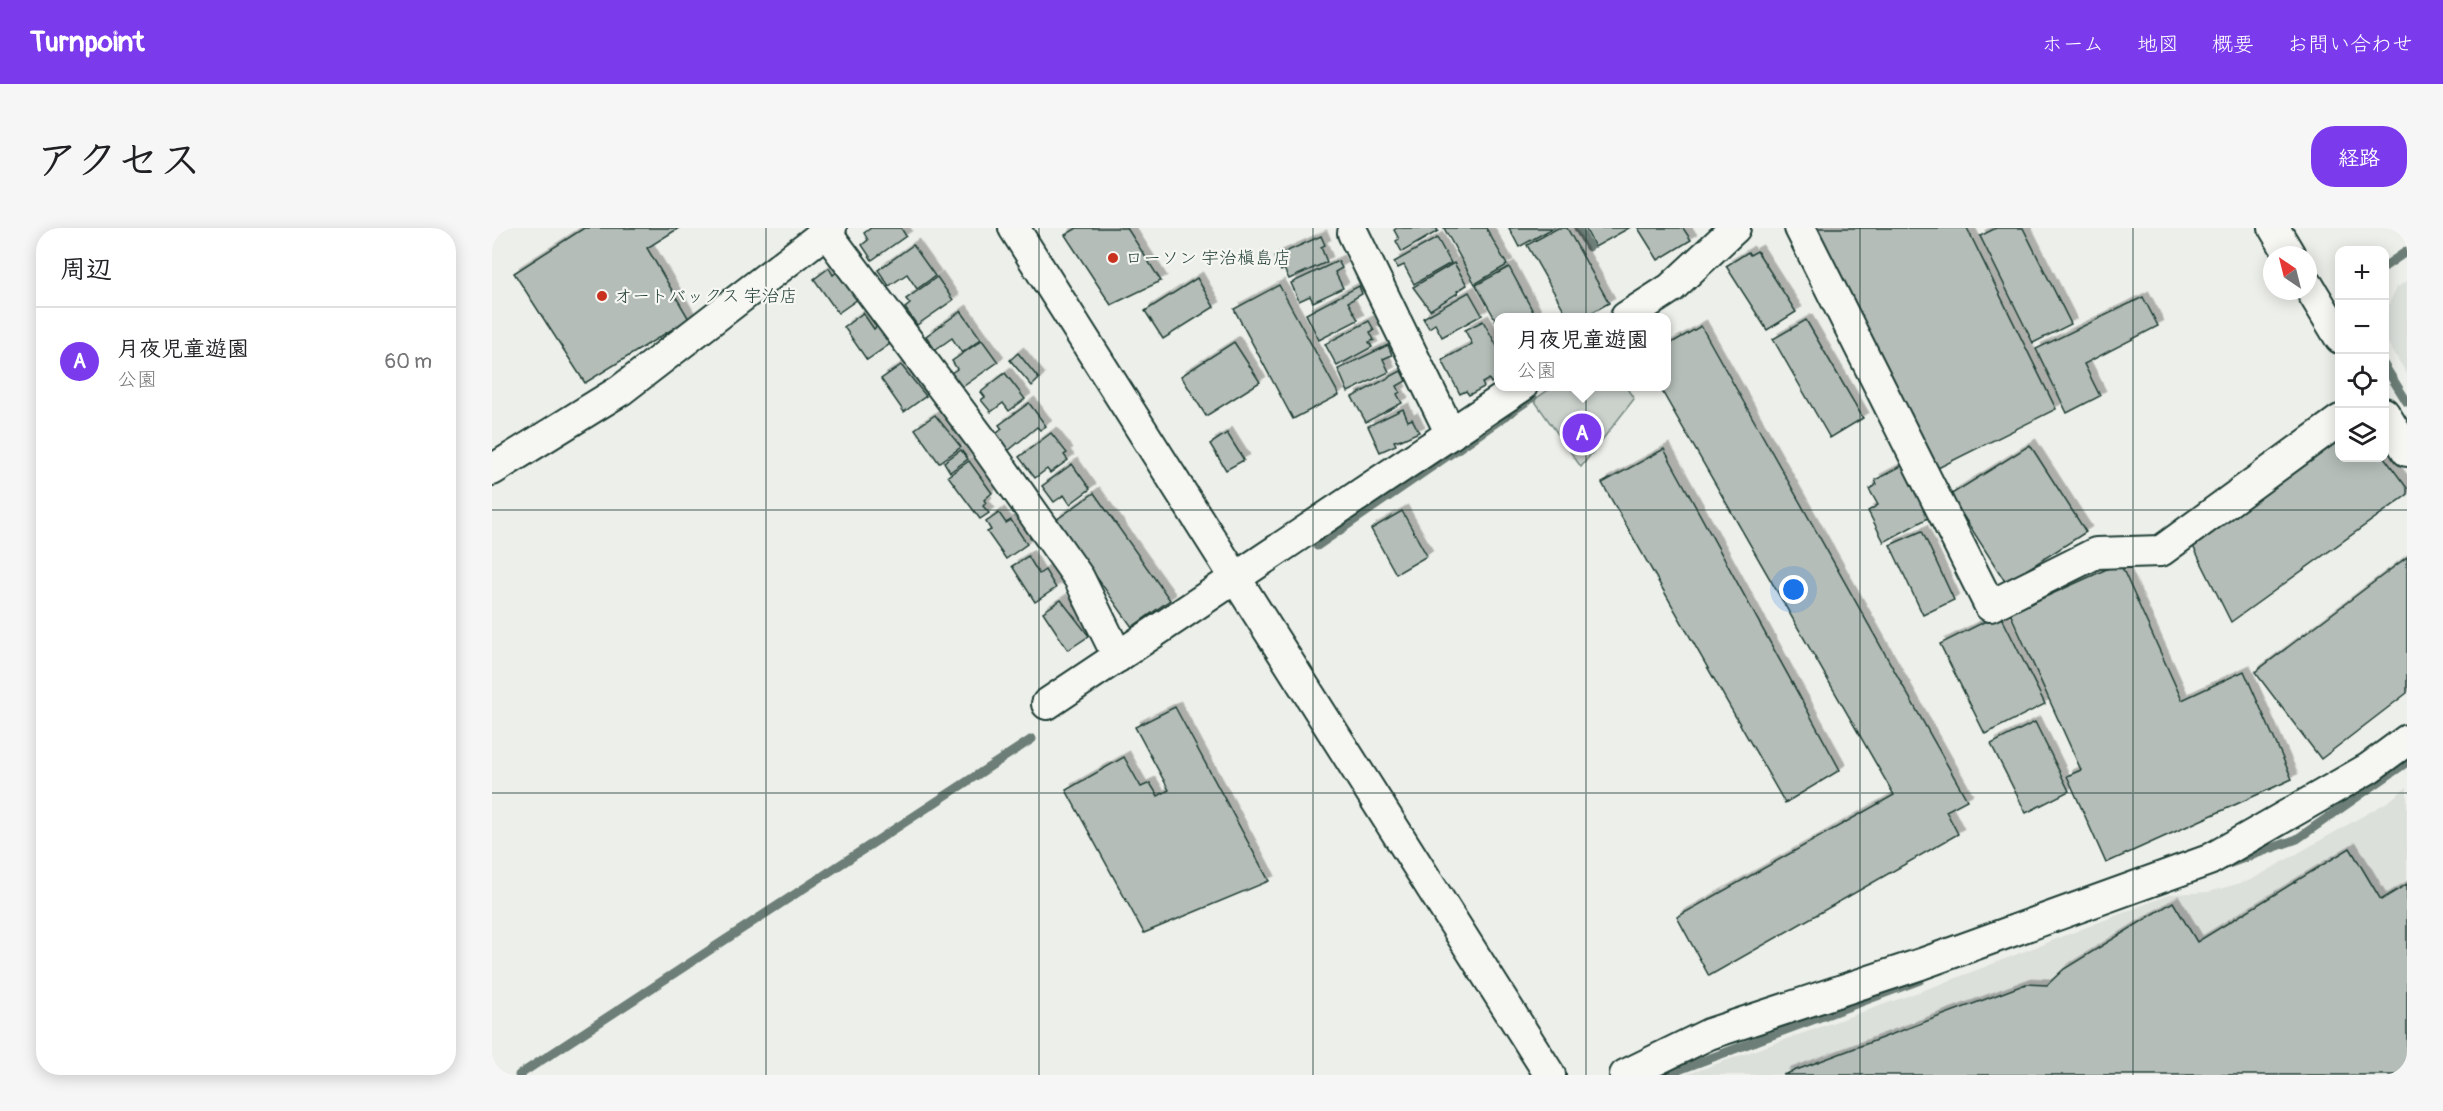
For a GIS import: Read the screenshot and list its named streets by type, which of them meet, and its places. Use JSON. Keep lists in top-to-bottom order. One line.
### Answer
{"places":["ローソン 宇治槇島店","オートバックス 宇治店"],"north":"top left","page":{"header":"Turnpoint","nav":["ホーム","地図","概要","お問い合わせ"],"title":"アクセス","buttons":"経路","heading":"周辺","map_buttons":["+","−"],"list":[{"mark":"A","name":"月夜児童遊園","note":"公園","value":"60 m"}],"popup":["月夜児童遊園","公園"],"pins":"A"}}
